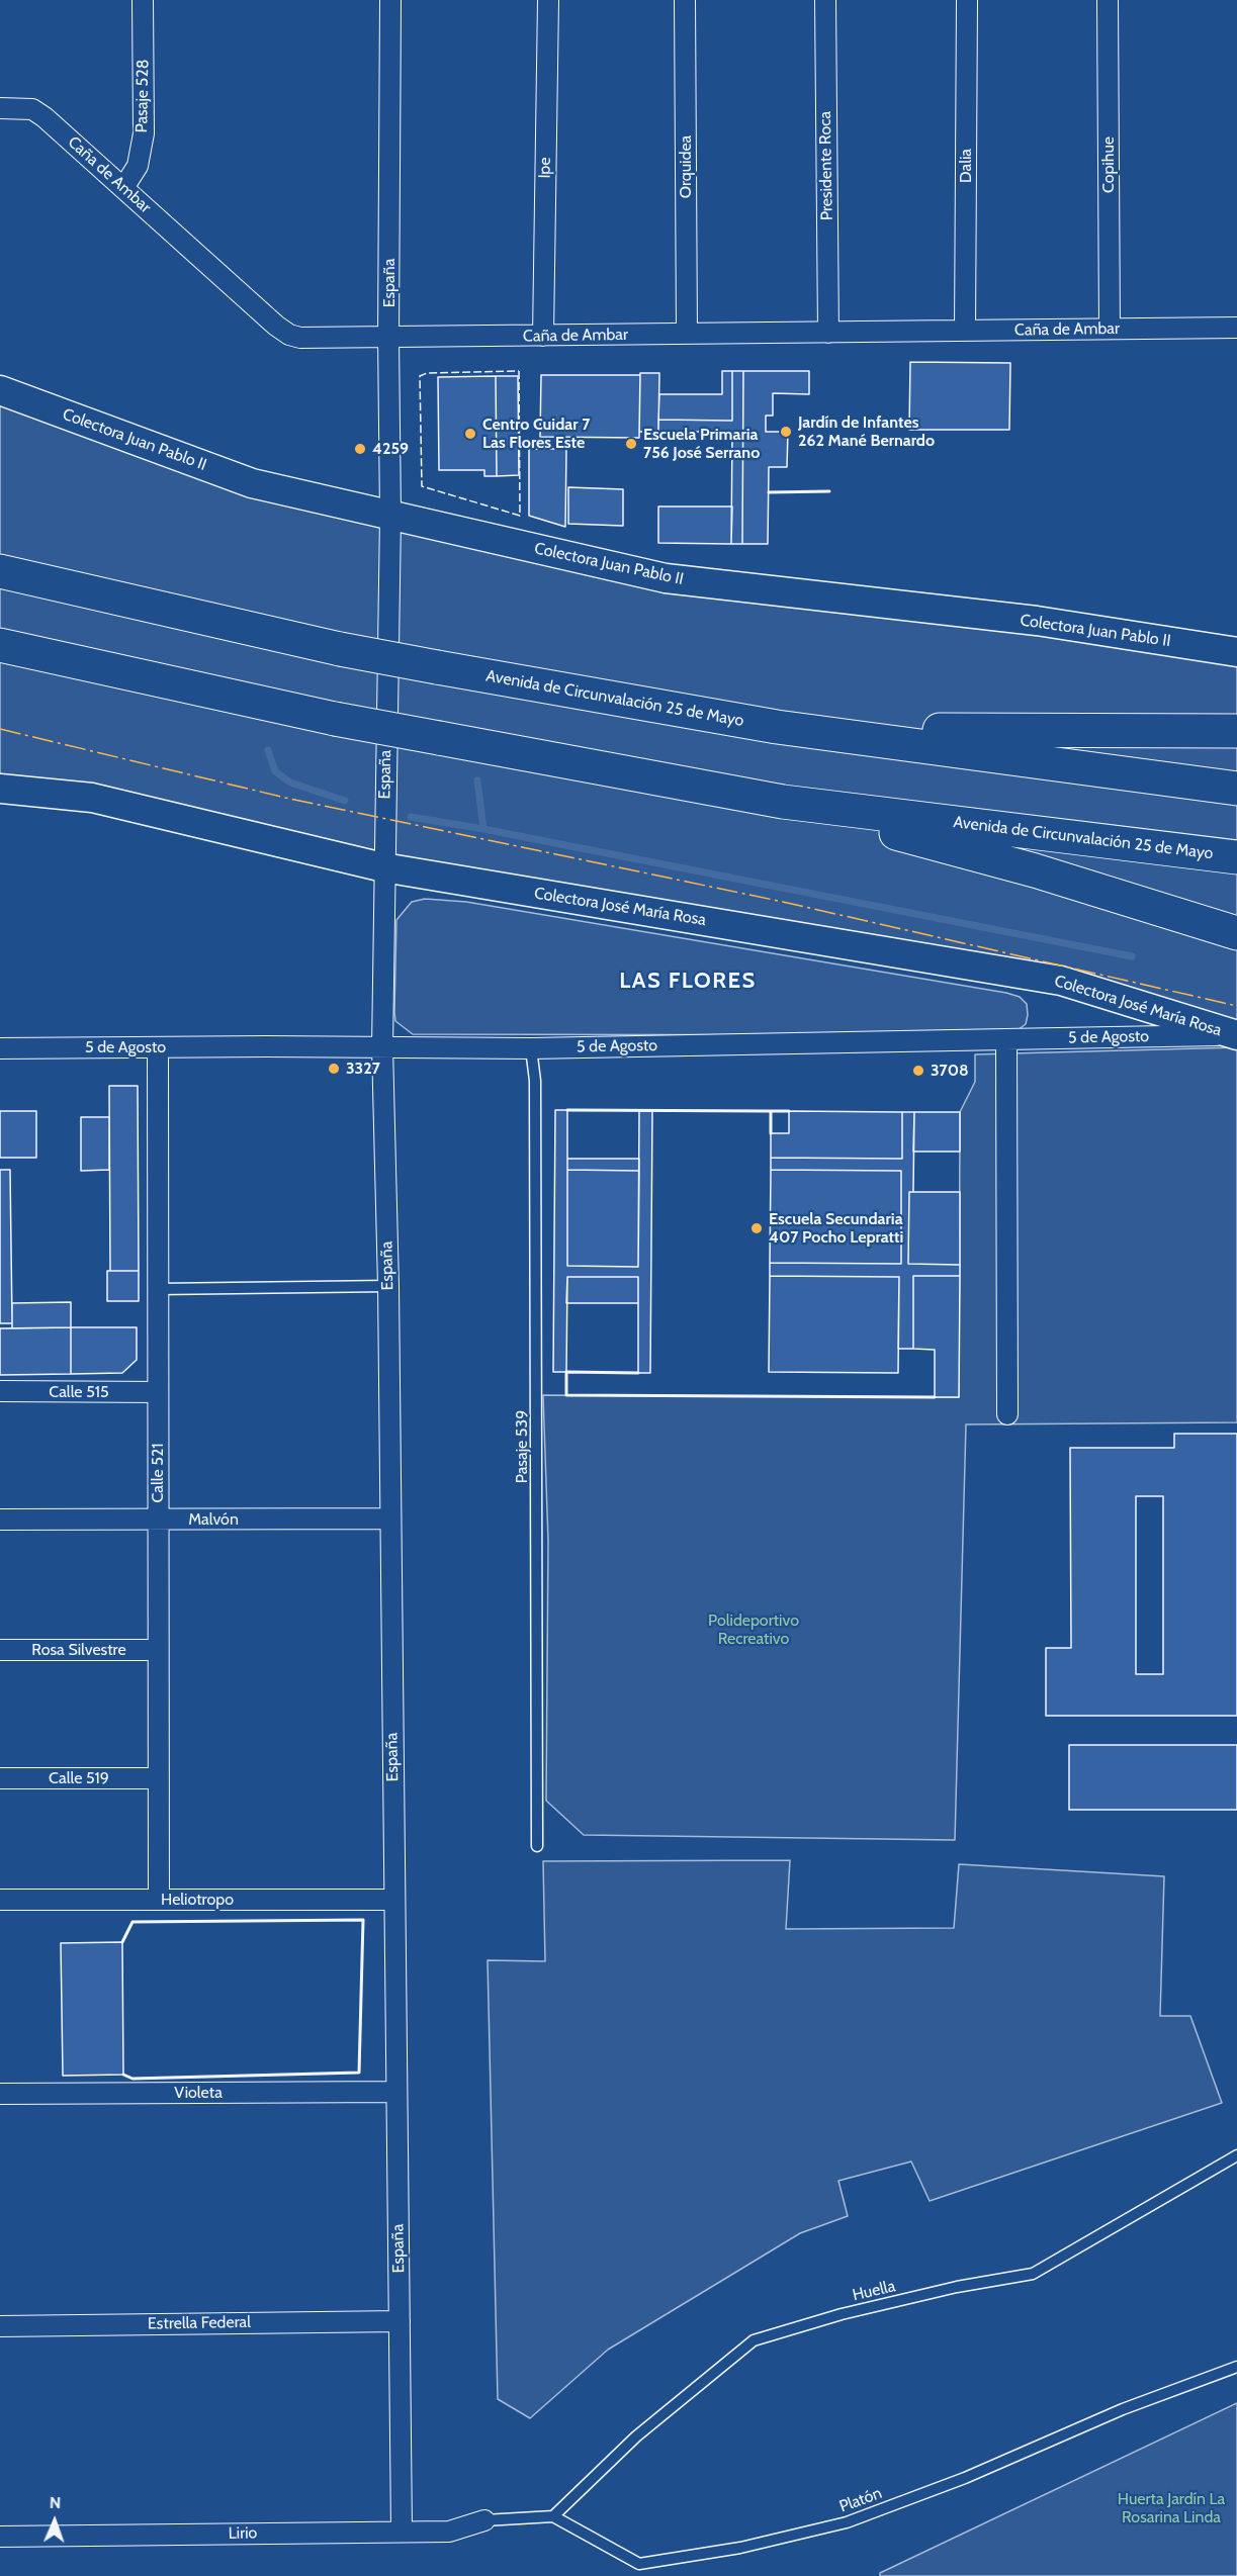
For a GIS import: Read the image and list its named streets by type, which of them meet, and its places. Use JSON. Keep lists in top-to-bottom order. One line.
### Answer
{"streets":{"highway":["Avenida de Circunvalación 25 de Mayo"],"main road":["Colectora Juan Pablo II","Colectora José María Rosa"],"street":["Pasaje 528","Copihue","Presidente Roca","Dalia","Orquidea","Ipe","Caña de Ambar","España","5 de Agosto","Calle 515","Calle 521","Malvón","Rosa Silvestre","Calle 519","Heliotropo","Violeta","Estrella Federal","Lirio"],"lane":["Pasaje 539","Huella","Platón"]},"crossings":[["Pasaje 528","Caña de Ambar"],["Copihue","Caña de Ambar"],["Presidente Roca","Caña de Ambar"],["Dalia","Caña de Ambar"],["Orquidea","Caña de Ambar"],["Ipe","Caña de Ambar"],["Caña de Ambar","España"],["España","Colectora Juan Pablo II"],["España","Colectora José María Rosa"],["España","5 de Agosto"],["España","Malvón"],["España","Heliotropo"],["España","Violeta"],["España","Estrella Federal"],["España","Lirio"],["Colectora José María Rosa","5 de Agosto"],["5 de Agosto","Pasaje 539"],["5 de Agosto","Calle 521"],["Calle 515","Calle 521"],["Calle 521","Malvón"],["Calle 521","Rosa Silvestre"],["Calle 521","Calle 519"],["Calle 521","Heliotropo"],["Huella","Platón"]],"districts":["LAS FLORES"],"parks":["Polideportivo Recreativo","Huerta Jardín La Rosarina Linda"],"places":["Jardín de Infantes 262 Mané Bernardo","Centro Cuidar 7 Las Flores Este","Escuela Primaria 756 José Serrano","4259","3327","3708","Escuela Secundaria 407 Pocho Lepratti"],"north":"top"}
